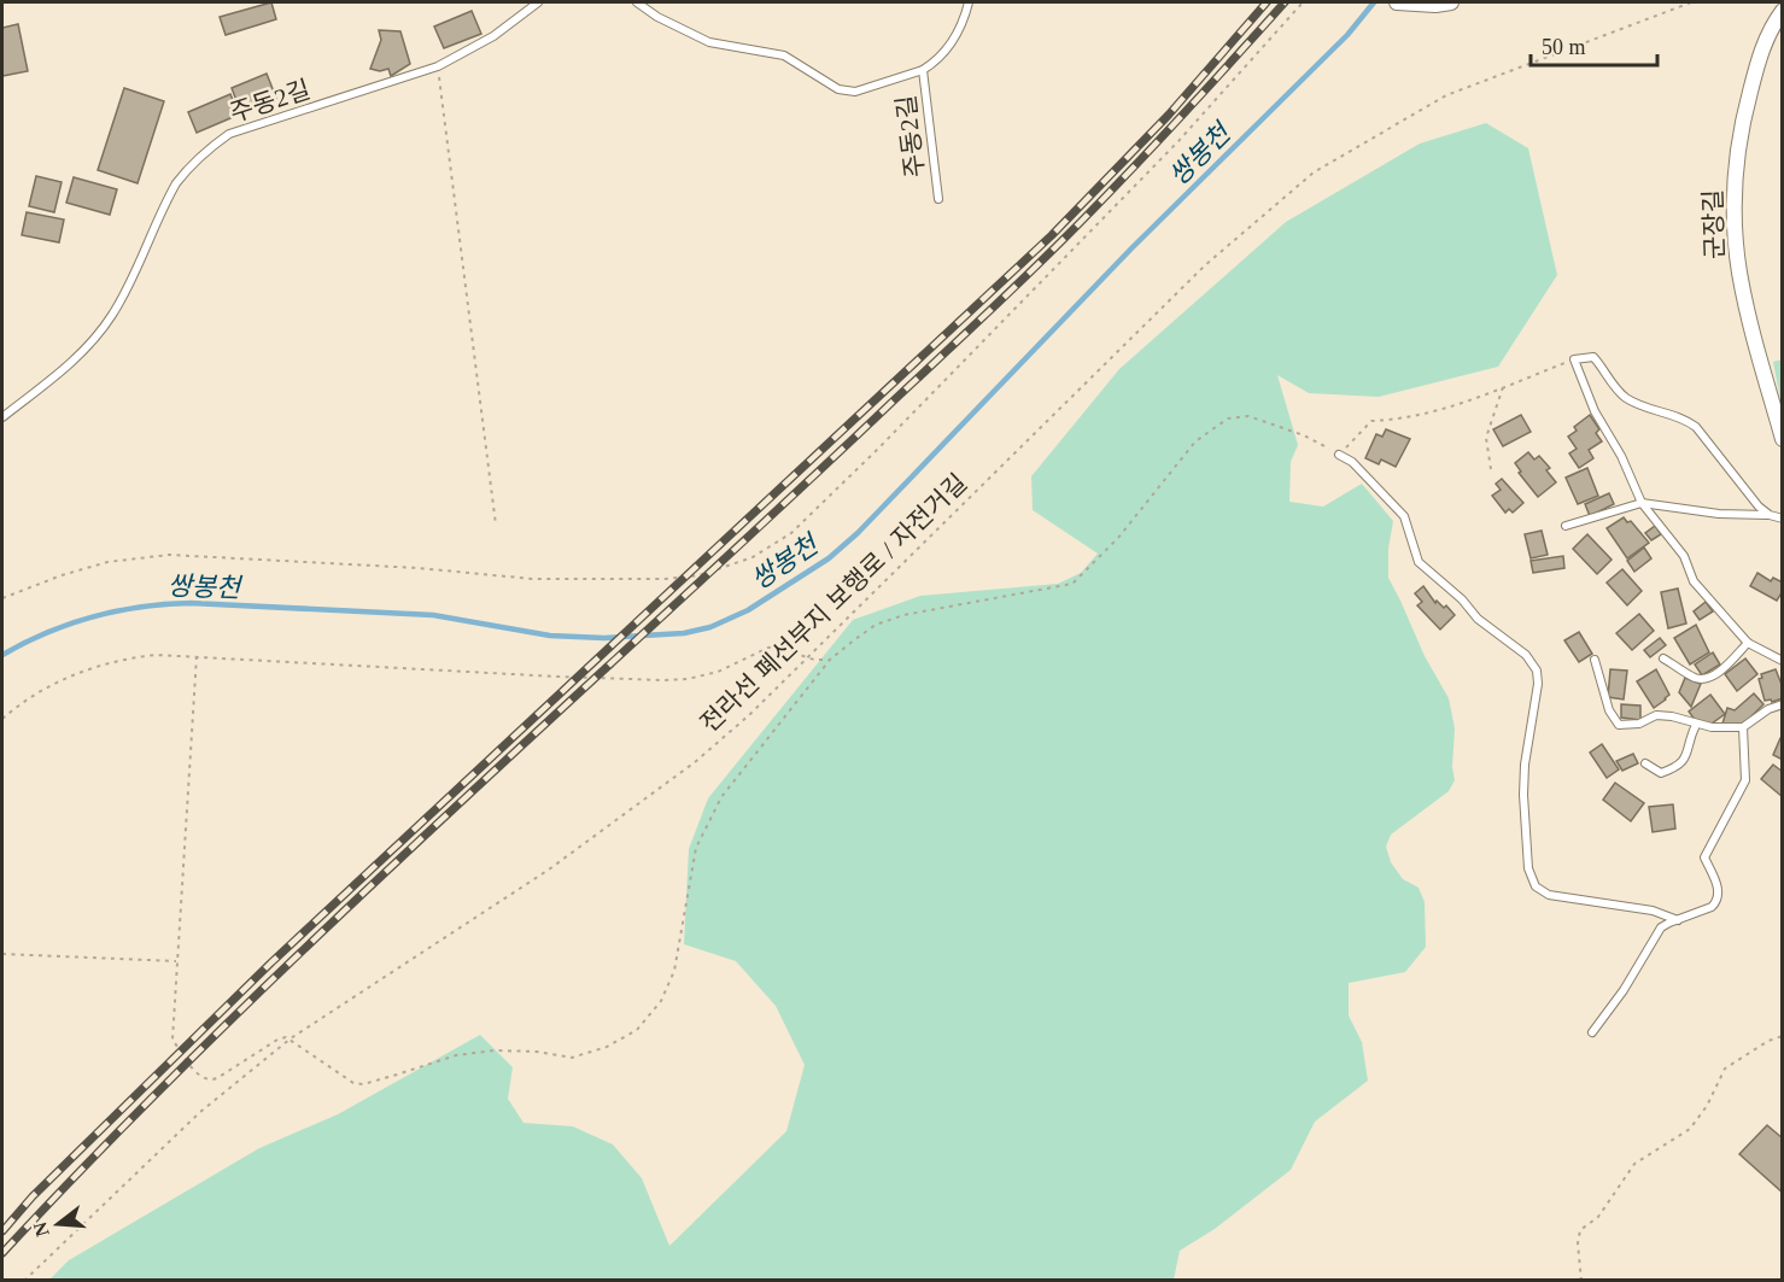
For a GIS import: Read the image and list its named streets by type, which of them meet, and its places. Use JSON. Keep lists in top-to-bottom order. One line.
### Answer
{"streets":{"street":["군장길"],"lane":["주동2길"],"path":["전라선 폐선부지 보행로 / 자전거길"]},"water":["쌍봉천"],"scale_bar":"50 m","north":"left"}
